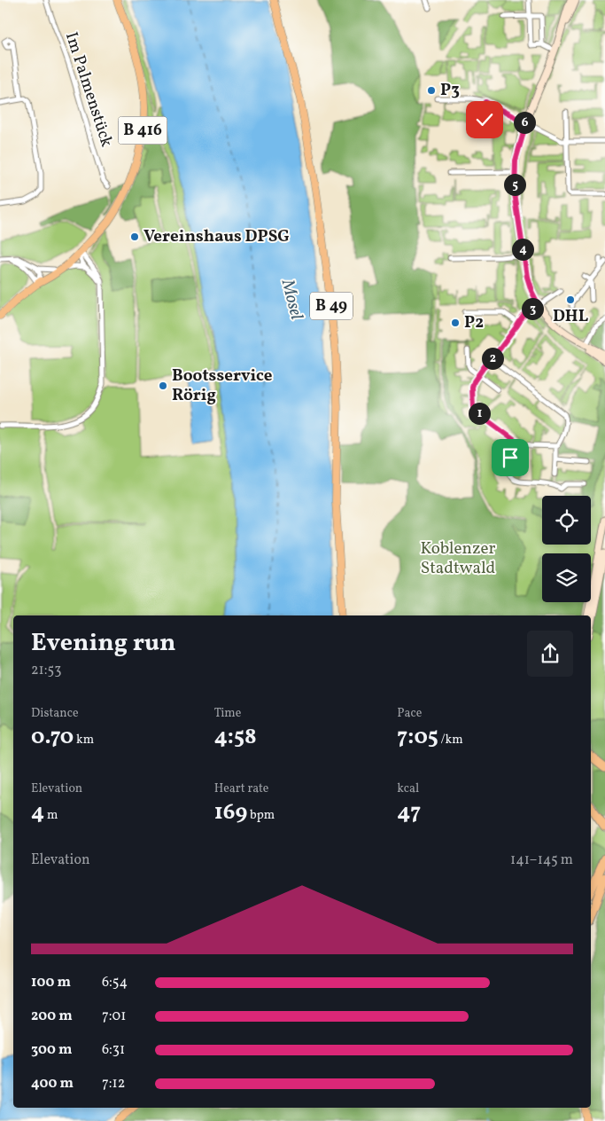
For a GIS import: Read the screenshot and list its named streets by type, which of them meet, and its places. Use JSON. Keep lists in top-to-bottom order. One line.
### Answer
{"streets":{"main road":["B 416","B 49"],"street":["Im Palmenstück"]},"water":["Mosel"],"parks":["Koblenzer Stadtwald"],"places":["P3","Vereinshaus DPSG","DHL","P2","Bootsservice Rörig"],"page":{"pins":["6","5","4","3","2","1"],"heading":["Evening run","21:53"],"stats":[["Distance","0.70 km"],["Time","4:58"],["Pace","7:05 /km"],["Elevation","4 m"],["Heart rate","169 bpm"],["kcal","47"]],"chart":["Elevation","141–145 m"],"list":[{"name":"100 m","note":"6:54"},{"name":"200 m","note":"7:01"},{"name":"300 m","note":"6:31"},{"name":"400 m","note":"7:12"}]}}
